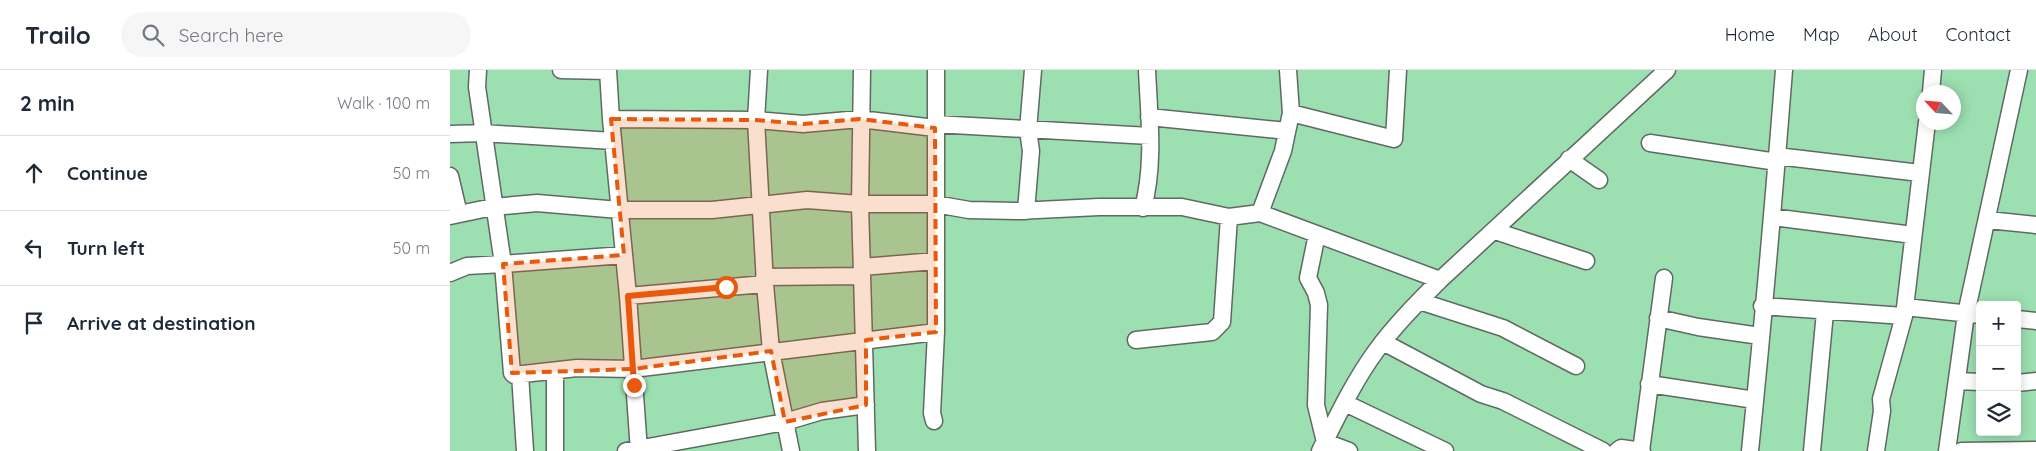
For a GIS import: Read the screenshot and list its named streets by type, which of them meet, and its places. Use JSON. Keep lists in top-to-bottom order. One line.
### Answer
{"north":"top left","page":{"header":"Trailo","search":"Search here","nav":["Home","Map","About","Contact"],"heading":["2 min","Walk · 100 m"],"list":[["Continue","50 m"],["Turn left","50 m"],"Arrive at destination"],"map_buttons":["+","−"]}}
